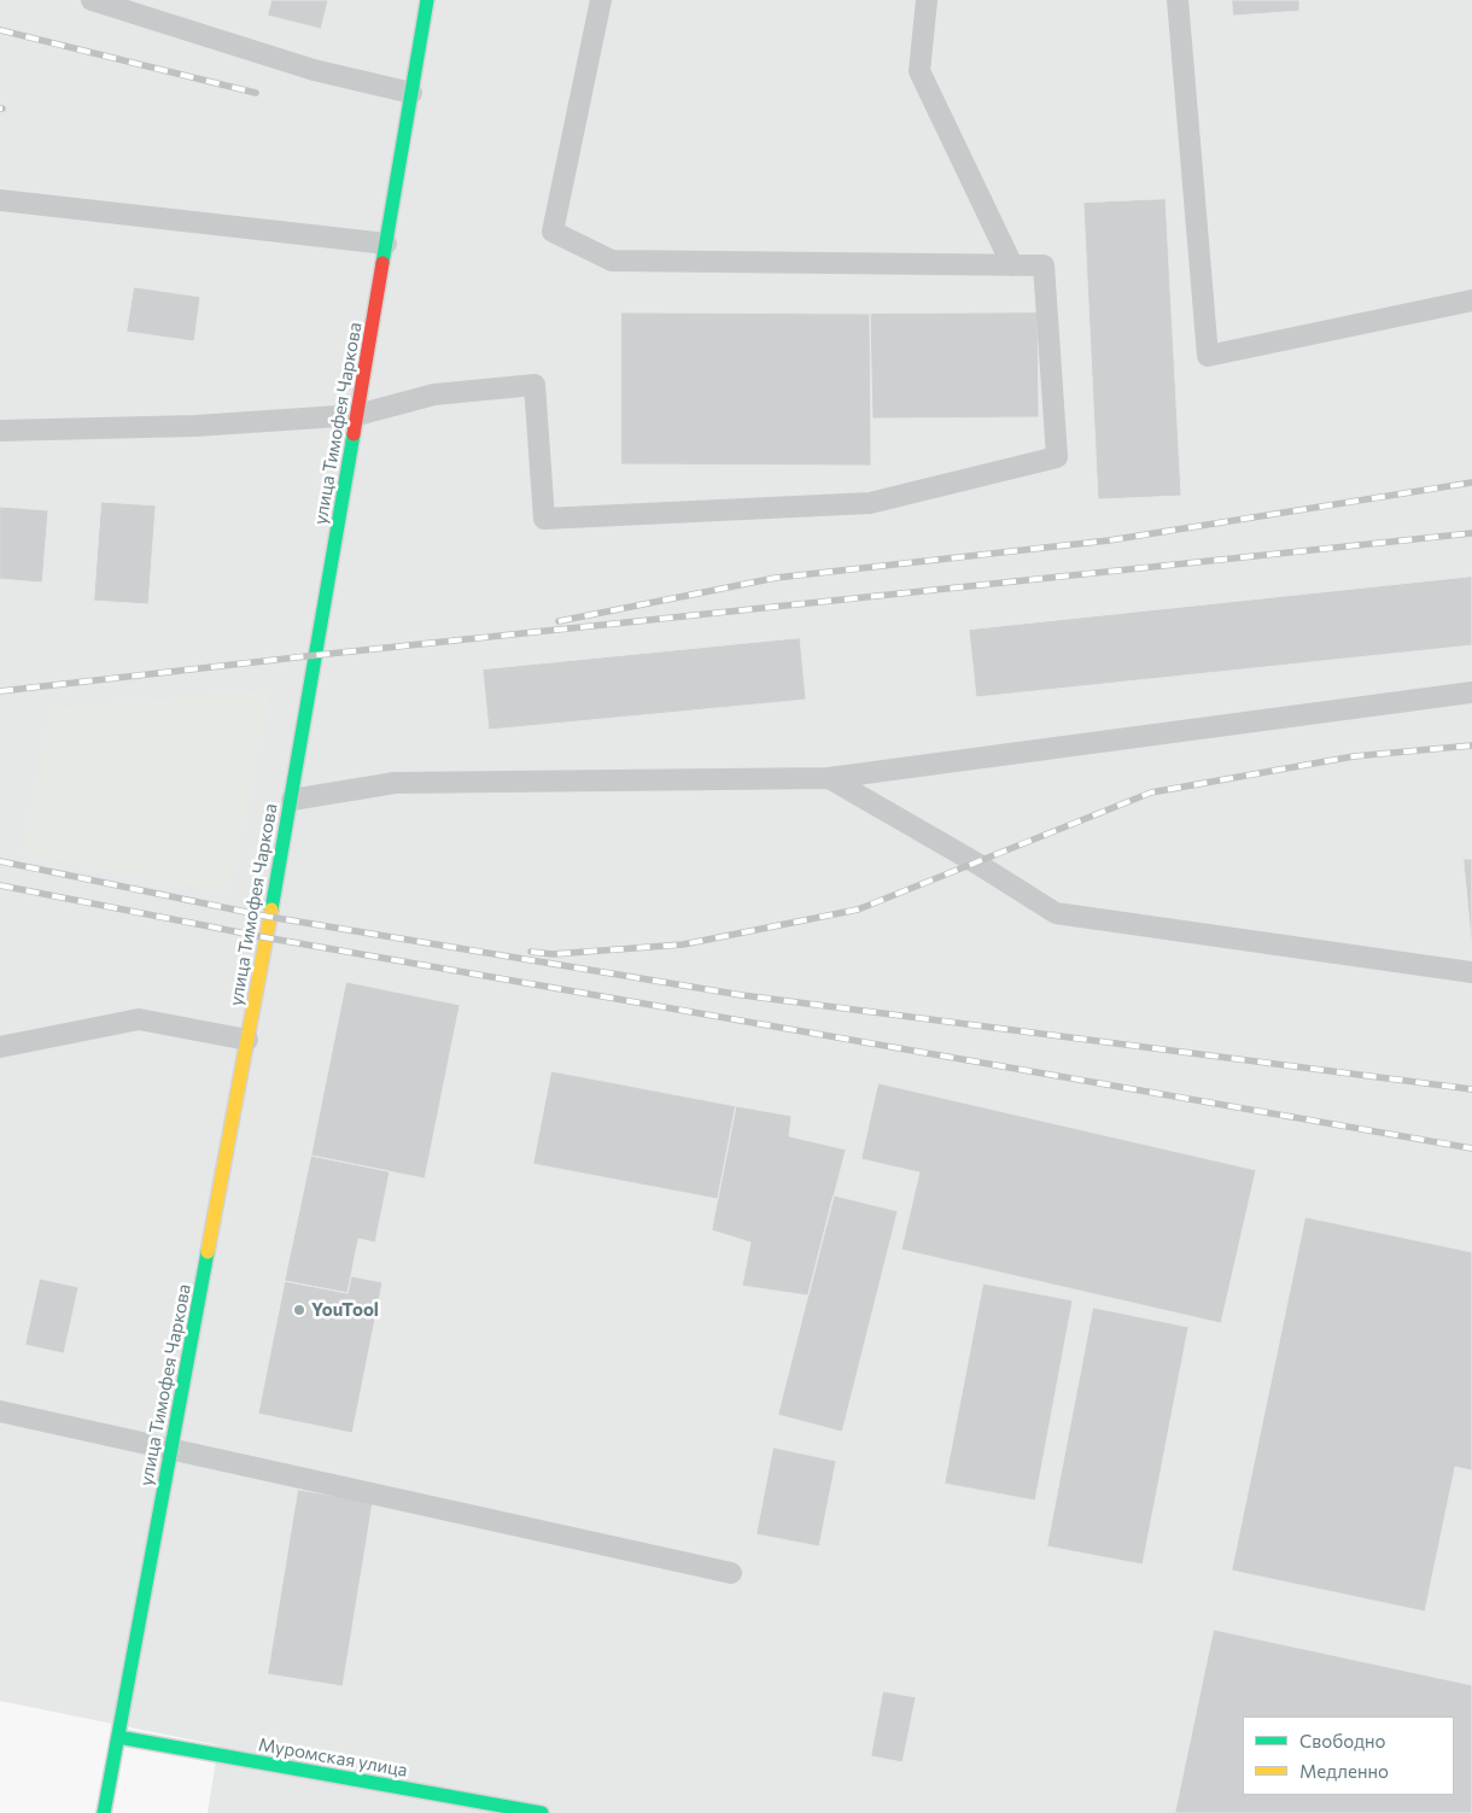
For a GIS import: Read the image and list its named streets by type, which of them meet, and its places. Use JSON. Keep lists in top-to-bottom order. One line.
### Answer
{"streets":{"main road":["улица Тимофея Чаркова","Муромская улица"]},"crossings":[["улица Тимофея Чаркова","Муромская улица"]],"places":["YouTool"],"legend":["Свободно","Медленно"]}
